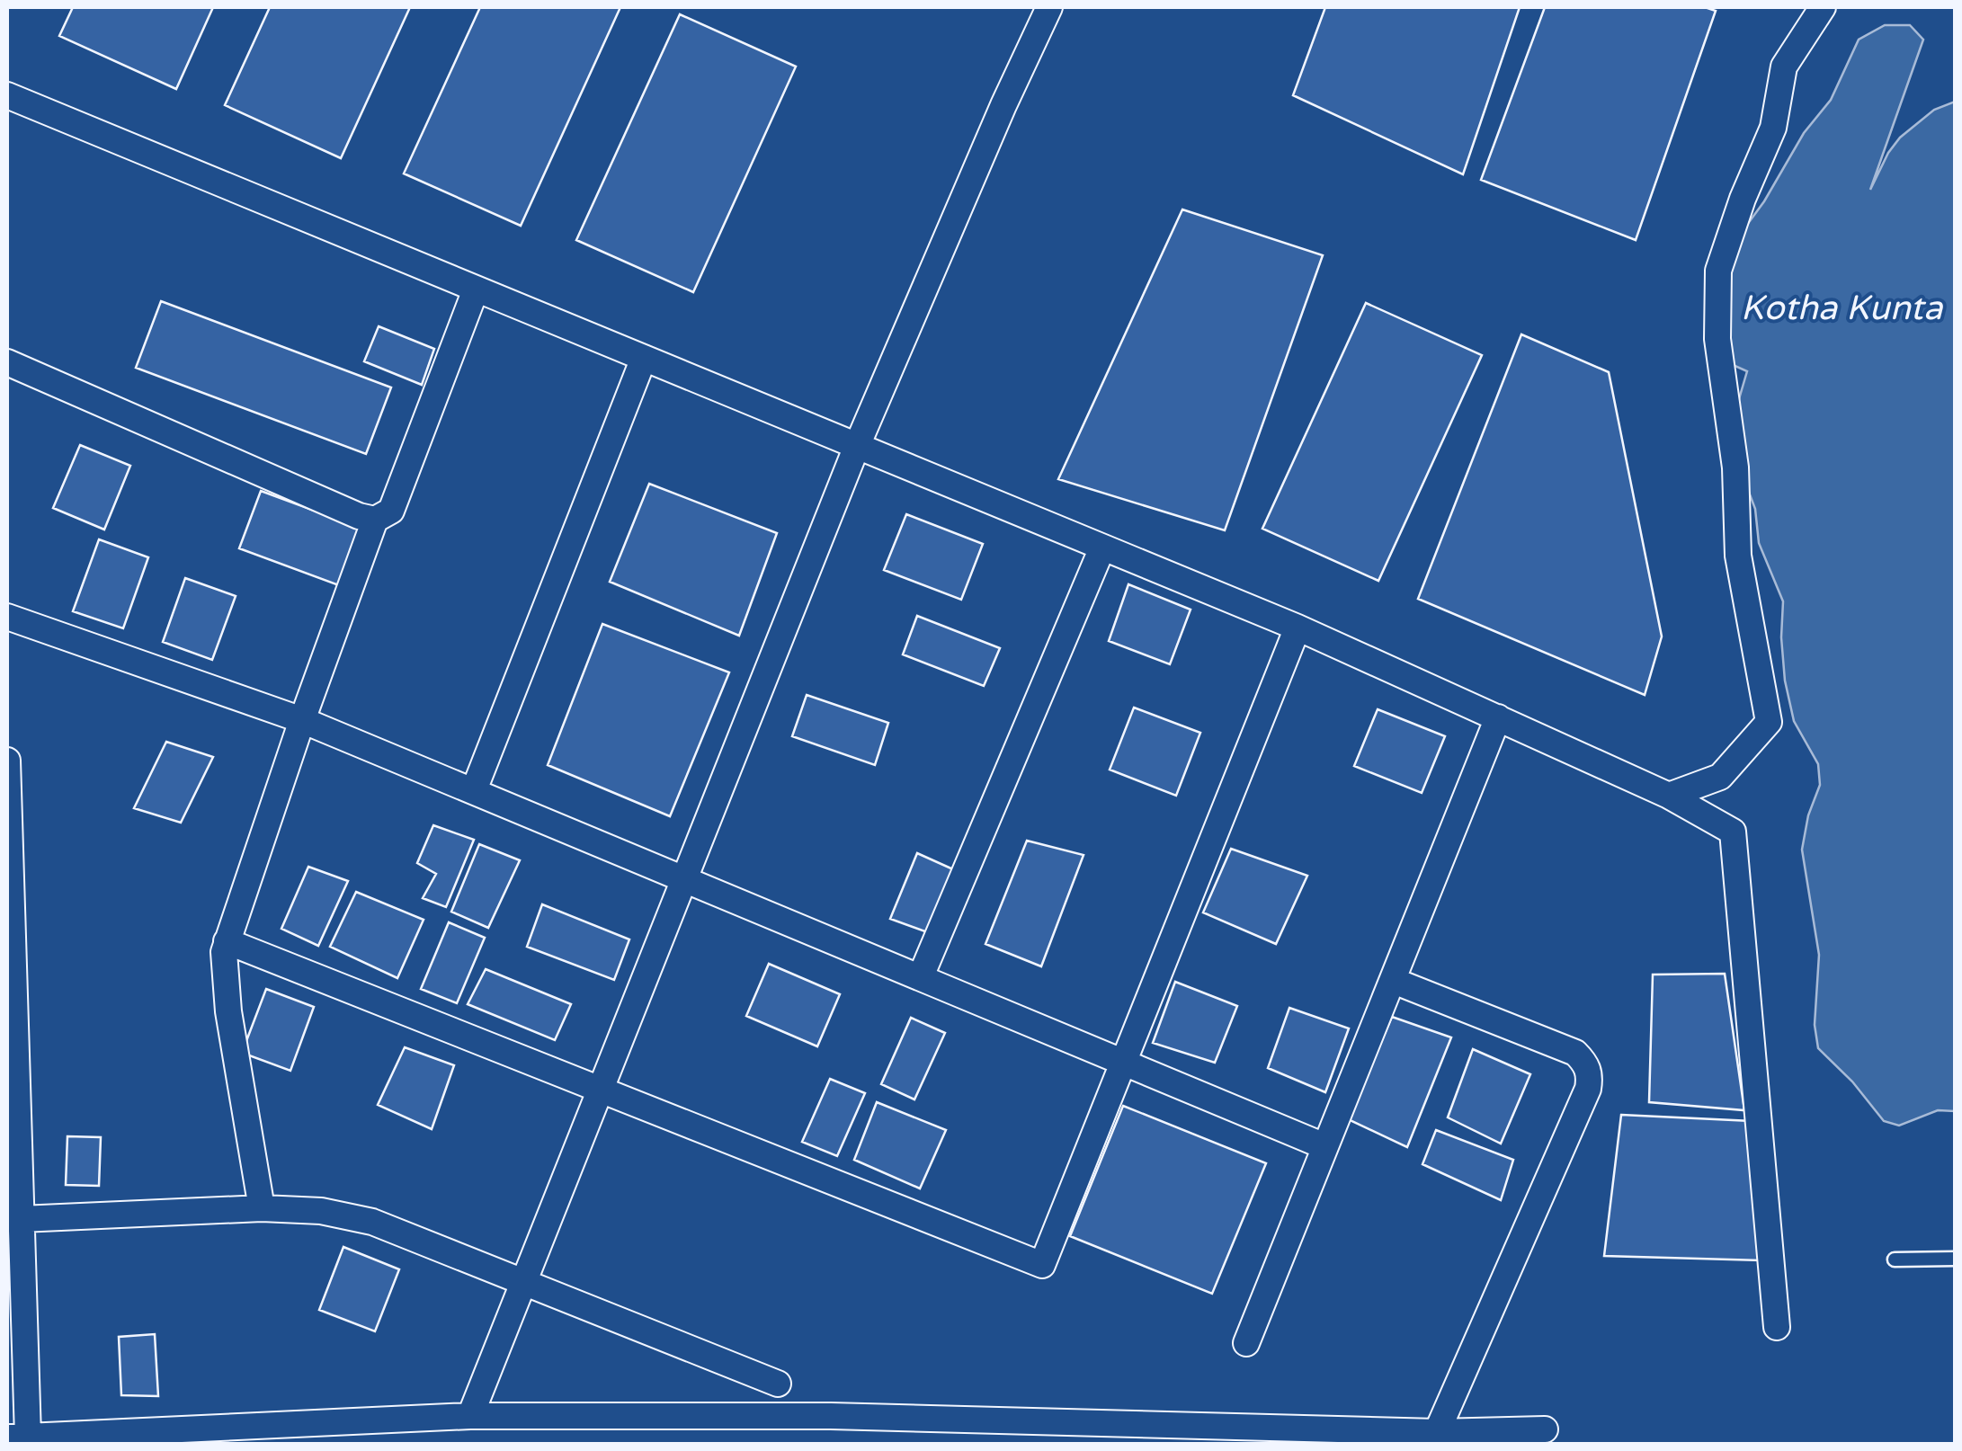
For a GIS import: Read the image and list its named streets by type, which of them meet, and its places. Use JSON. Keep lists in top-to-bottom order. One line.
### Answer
{"water":["Kotha Kunta"]}
